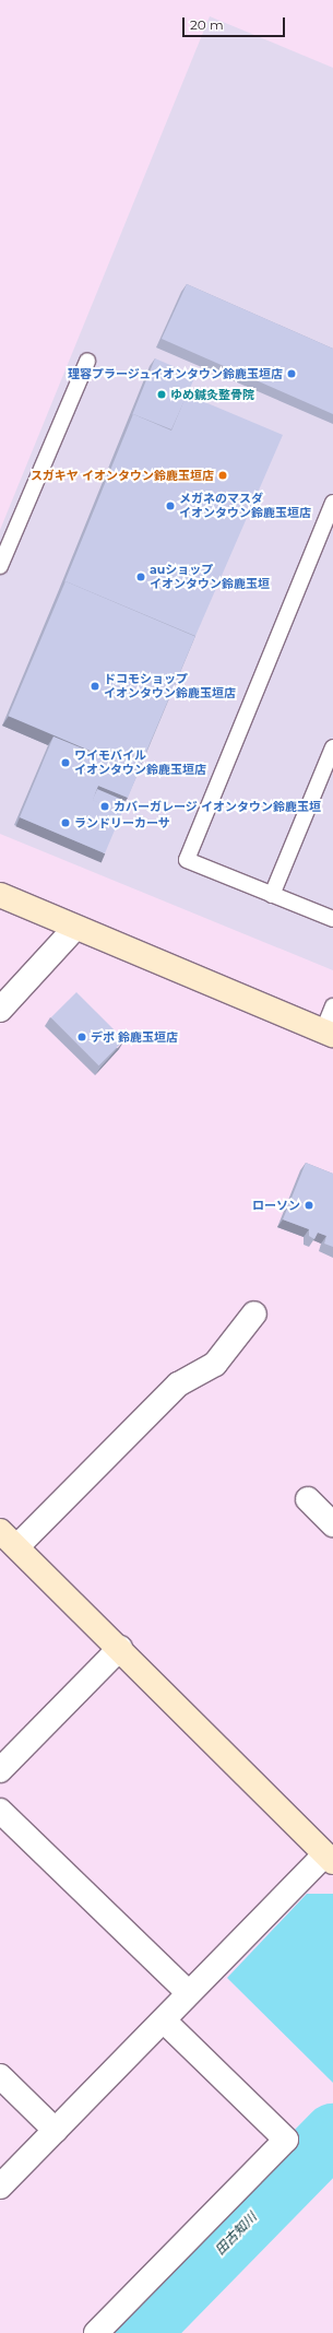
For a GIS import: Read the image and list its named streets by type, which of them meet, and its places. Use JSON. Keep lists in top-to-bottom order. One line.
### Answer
{"water":["田古知川"],"places":["理容プラージュイオンタウン鈴鹿玉垣店","ゆめ鍼灸整骨院","スガキヤ イオンタウン鈴鹿玉垣店","メガネのマスダ イオンタウン鈴鹿玉垣店","auショップ イオンタウン鈴鹿玉垣","ドコモショップ イオンタウン鈴鹿玉垣店","ワイモバイル イオンタウン鈴鹿玉垣店","カバーガレージ イオンタウン鈴鹿玉垣","ランドリーカーサ","デポ 鈴鹿玉垣店","ローソン"],"scale_bar":"20 m"}
